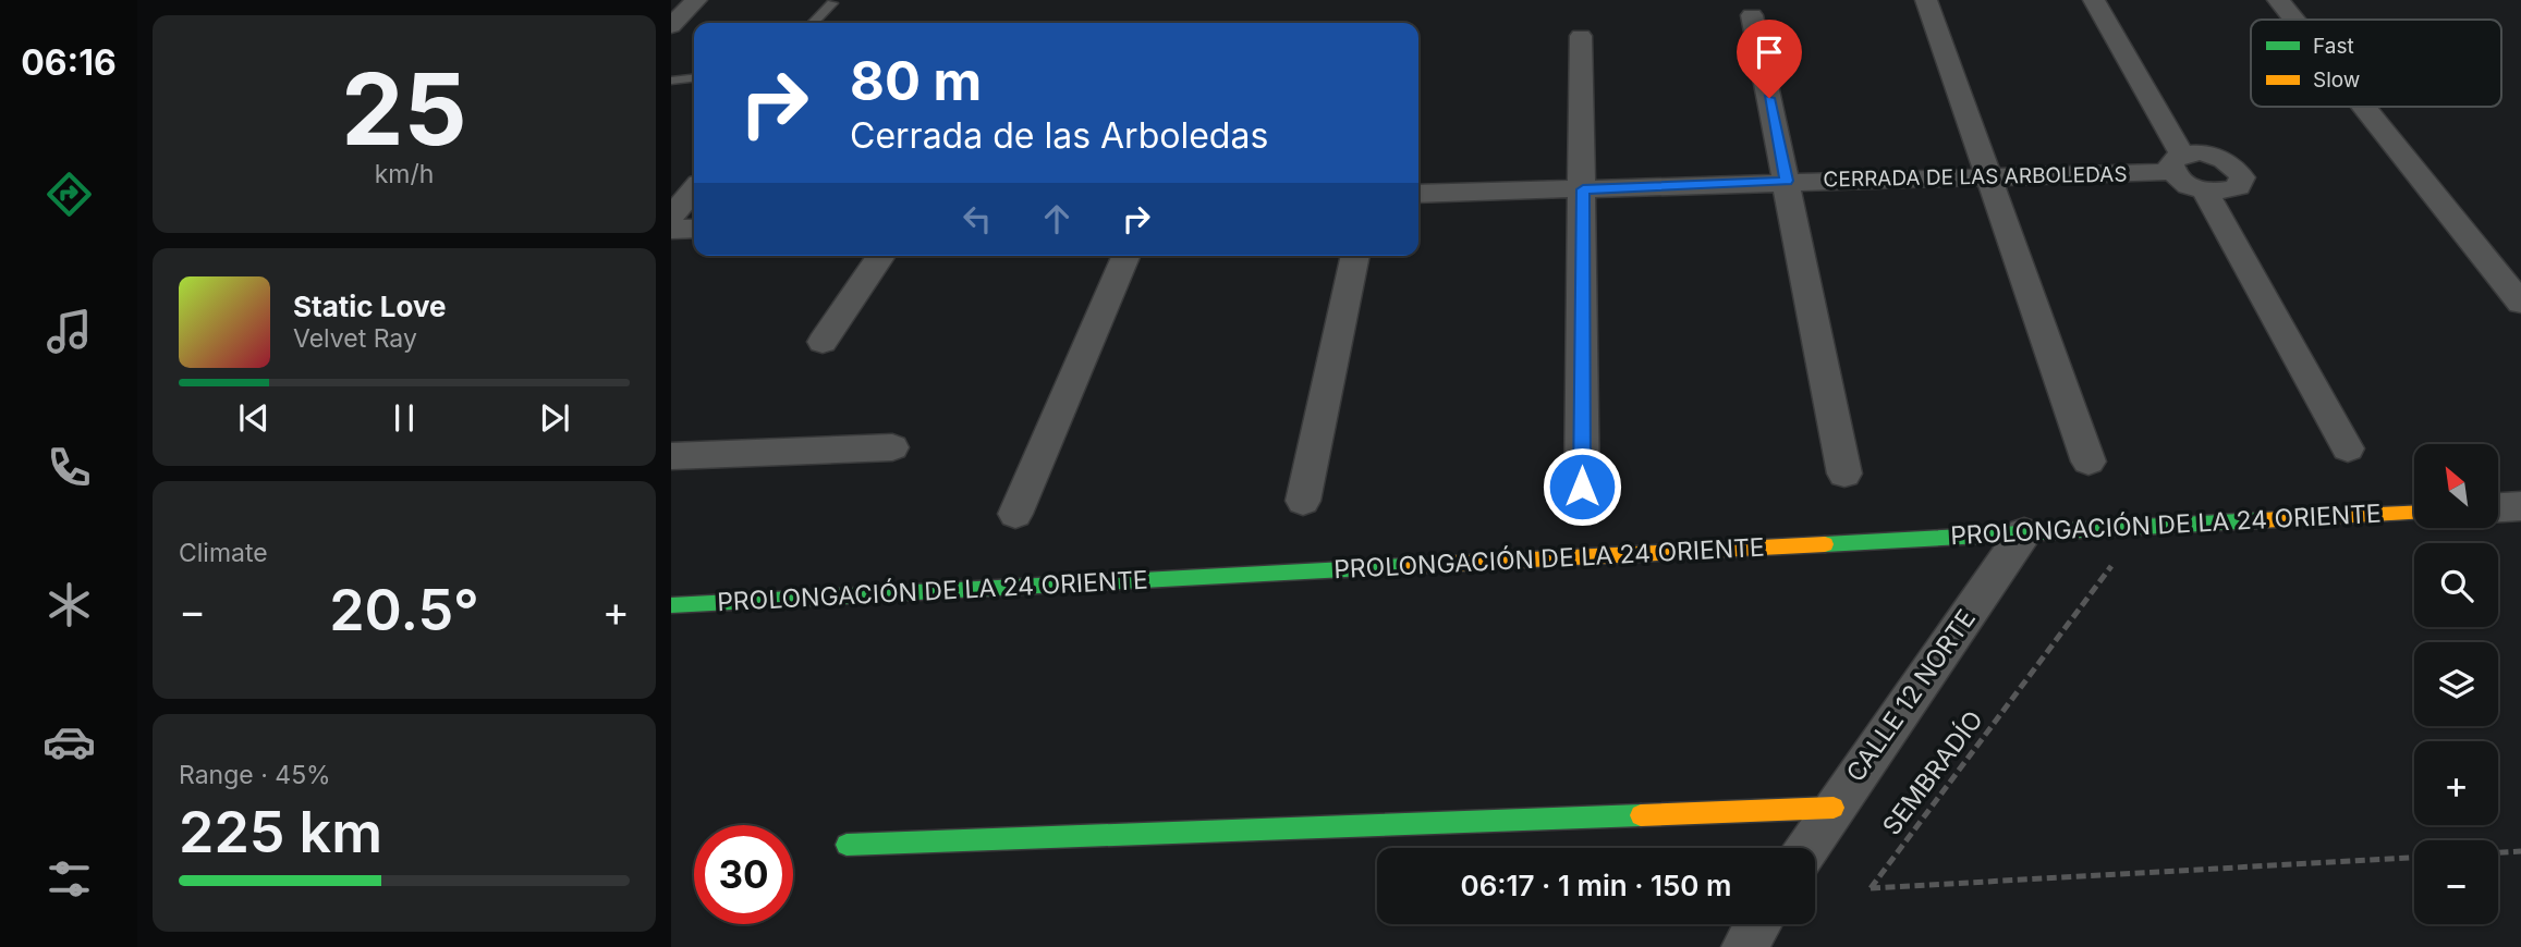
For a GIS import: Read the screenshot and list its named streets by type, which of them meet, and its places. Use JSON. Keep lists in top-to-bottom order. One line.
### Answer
{"streets":{"street":["CERRADA DE LAS ARBOLEDAS","PROLONGACIÓN DE LA 24 ORIENTE","CALLE 12 NORTE"],"path":["SEMBRADÍO"]},"crossings":[["PROLONGACIÓN DE LA 24 ORIENTE","CALLE 12 NORTE"]],"legend":["Fast","Slow"],"north":"top left","page":{"tabs":"06:16","tile":[["25","km/h"],"Climate",["Range · 45%","225 km"]],"turn":["80 m","Cerrada de las Arboledas"],"song":["Static Love","Velvet Ray"],"map_buttons":["+","−"],"heat":["−","20.5°","+"],"limit":"30","trip":"06:17 · 1 min · 150 m"}}
